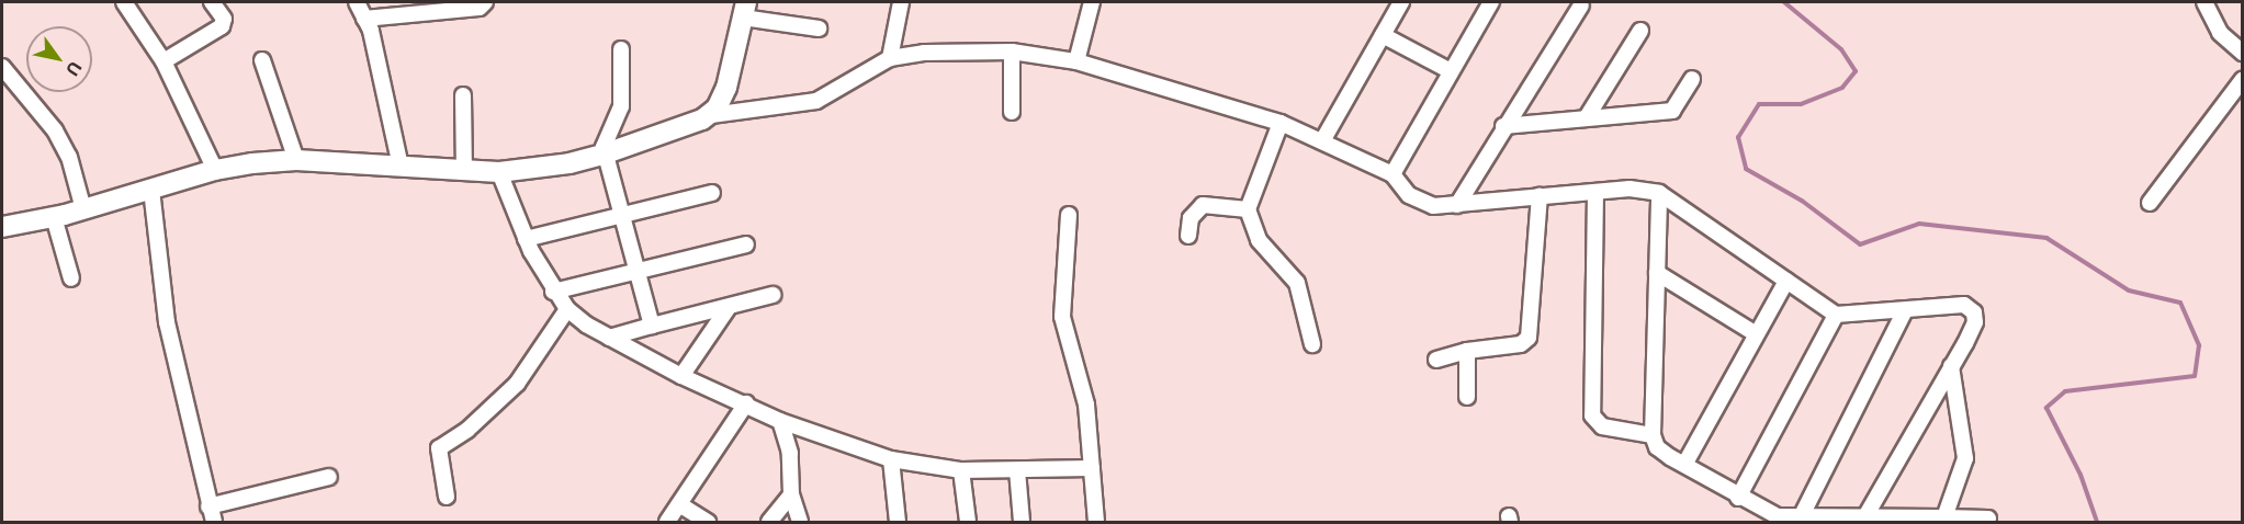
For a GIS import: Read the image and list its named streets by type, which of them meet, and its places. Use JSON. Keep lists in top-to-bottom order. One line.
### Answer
{"north":"bottom right"}
